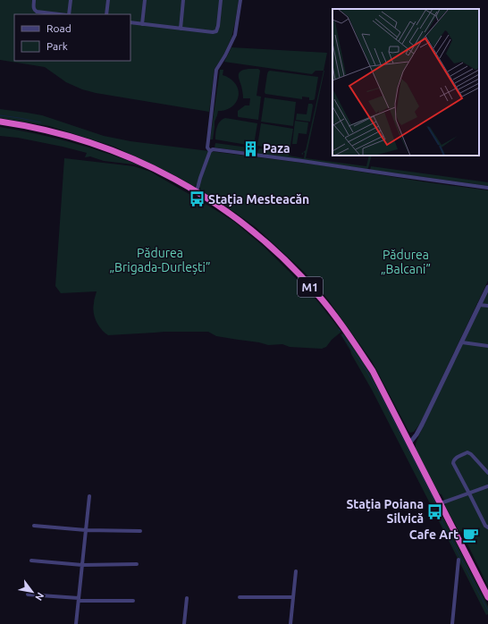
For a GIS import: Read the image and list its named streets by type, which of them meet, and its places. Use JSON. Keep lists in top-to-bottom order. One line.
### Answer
{"streets":{"highway":["M1"]},"parks":["Pădurea „Brigada-Durlești”","Pădurea „Balcani”"],"places":{"building":["Paza"],"bus stop":["Stația Mesteacăn","Stația Poiana Silvică"],"cafe":["Cafe Art"]},"legend":["Road","Park"],"north":"bottom right"}
